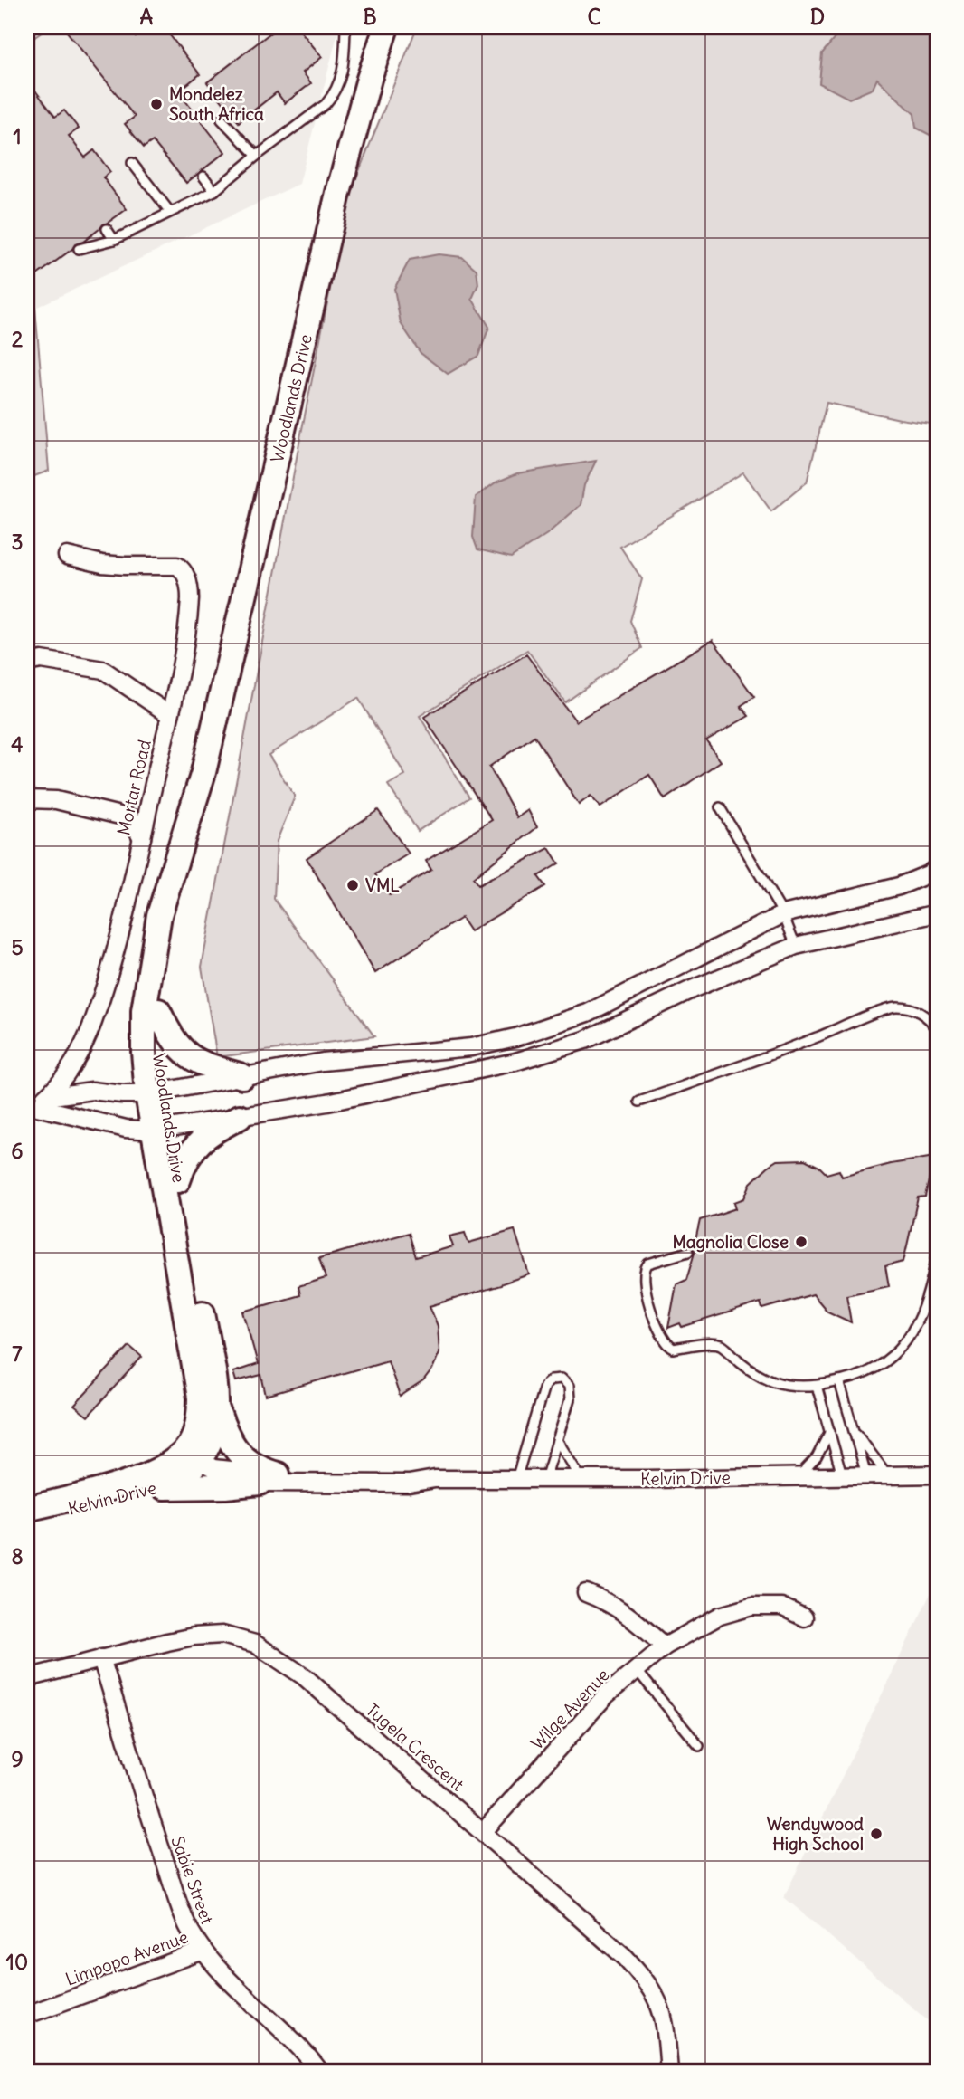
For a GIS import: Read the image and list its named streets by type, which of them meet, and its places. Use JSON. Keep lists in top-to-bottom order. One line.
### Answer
{"streets":{"main road":["Woodlands Drive","Kelvin Drive"],"street":["Mortar Road","Wilge Avenue","Tugela Crescent","Sabie Street","Limpopo Avenue"]},"crossings":[["Woodlands Drive","Kelvin Drive"],["Wilge Avenue","Tugela Crescent"],["Tugela Crescent","Sabie Street"],["Sabie Street","Limpopo Avenue"]],"places":["Mondelez South Africa","VML","Magnolia Close","Wendywood High School"],"grid":{"columns":["A","B","C","D"],"rows":["1","2","3","4","5","6","7","8","9","10"]}}
